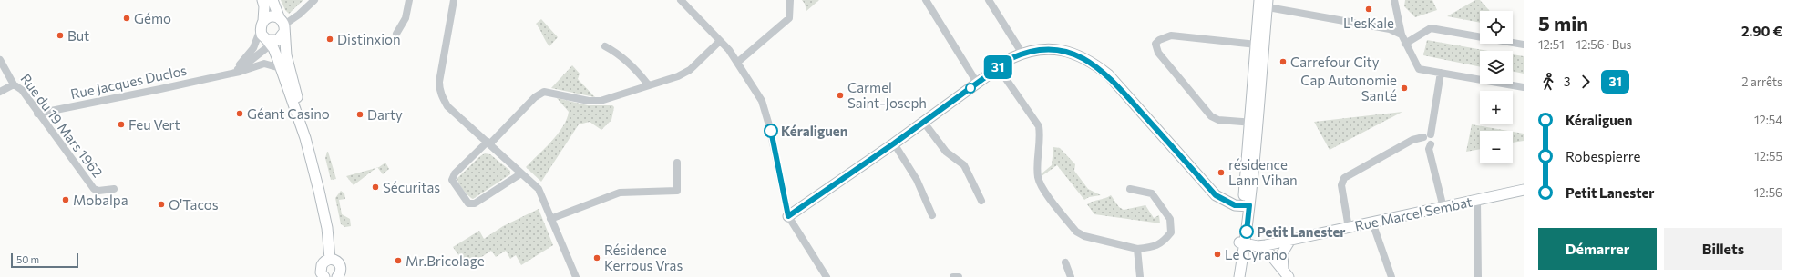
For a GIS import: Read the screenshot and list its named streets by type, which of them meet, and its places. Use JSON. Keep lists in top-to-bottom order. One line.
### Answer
{"streets":{"street":["Rue Jacques Duclos","Rue du 19 Mars 1962","Rue Marcel Sembat"]},"crossings":[["Rue Jacques Duclos","Rue du 19 Mars 1962"]],"places":["L'esKale","Gémo","But","Distinxion","Carrefour City","Cap Autonomie Santé","Carmel Saint-Joseph","Géant Casino","Darty","Feu Vert","Kéraliguen","résidence Lann Vihan","Sécuritas","Mobalpa","O'Tacos","Petit Lanester","Le Cyrano","Résidence Kerrous Vras","Mr.Bricolage"],"lines":["bus line 31"],"scale_bar":"50 m","page":{"on_map":"31","heading":["5 min","12:51 – 12:56 · Bus","2.90 €"],"map_buttons":["+","−"],"legs":["3","31","2 arrêts"],"list":[{"name":"Kéraliguen","value":"12:54"},{"name":"Robespierre","value":"12:55"},{"name":"Petit Lanester","value":"12:56"}],"buttons":["Démarrer","Billets"],"scale":"50 m"}}
